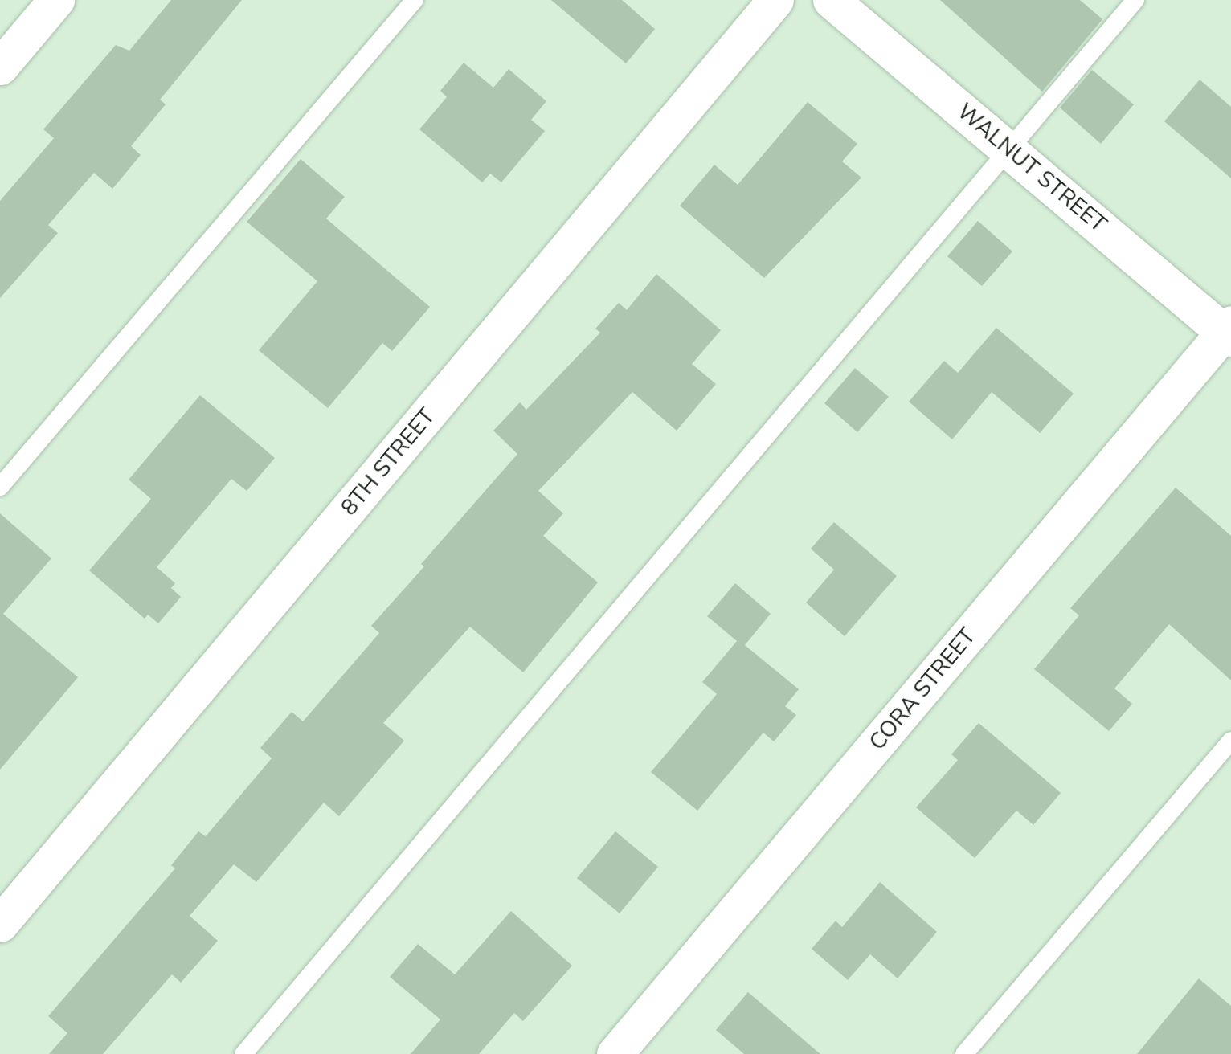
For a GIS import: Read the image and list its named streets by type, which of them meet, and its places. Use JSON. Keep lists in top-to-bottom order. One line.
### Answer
{"streets":{"street":["WALNUT STREET","8TH STREET","CORA STREET"]},"crossings":[["WALNUT STREET","CORA STREET"]]}
